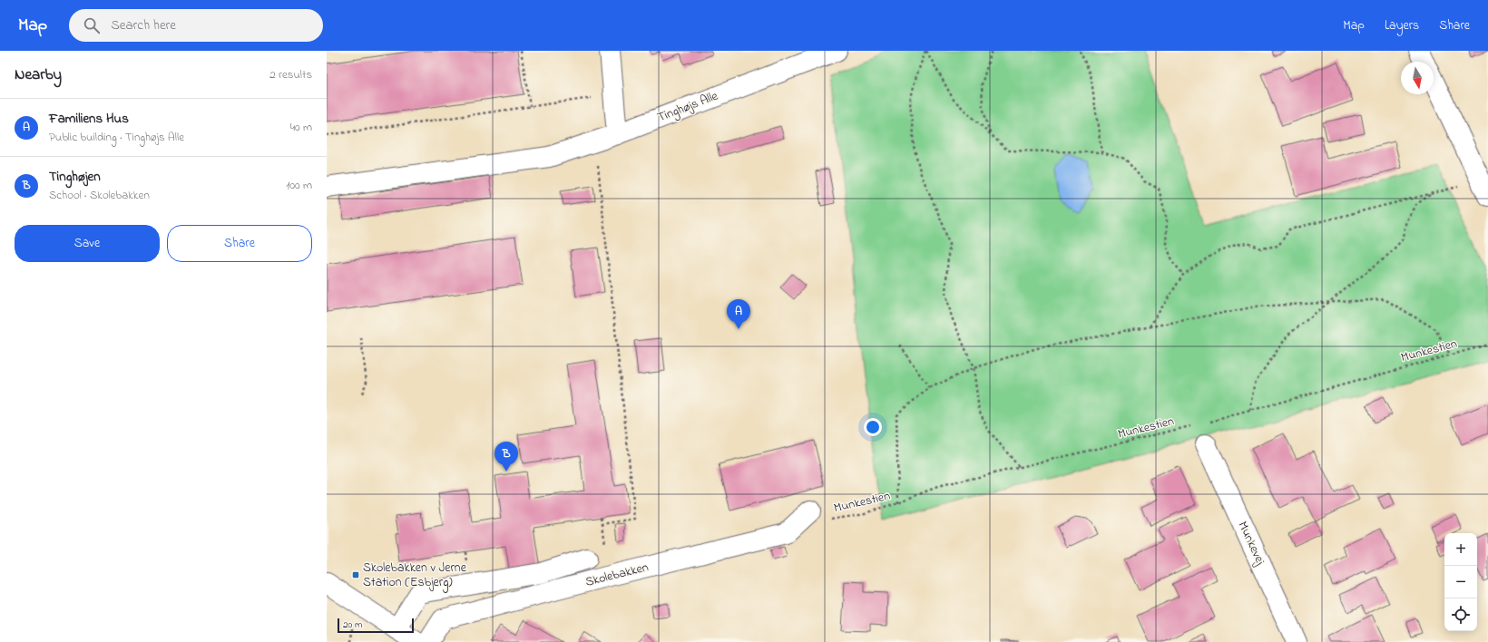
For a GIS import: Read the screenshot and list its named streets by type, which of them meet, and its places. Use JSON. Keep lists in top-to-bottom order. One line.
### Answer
{"streets":{"street":["Tinghøjs Alle","Munkevej","Skolebakken"],"path":["Munkestien"]},"crossings":[["Munkestien","Skolebakken"]],"places":{"transit":["Skolebakken v Jerne Station (Esbjerg)"]},"scale_bar":"20 m","north":"bottom","page":{"header":"Map","search":"Search here","nav":["Map","Layers","Share"],"heading":["Nearby","2 results"],"list":[{"mark":"A","name":"Familiens Hus","note":"Public building · Tinghøjs Alle","value":"40 m"},{"mark":"B","name":"Tinghøjen","note":"School · Skolebakken","value":"100 m"}],"buttons":["Save","Share"],"pins":["A","B"],"map_buttons":["+","−"],"scale":"20 m"}}
